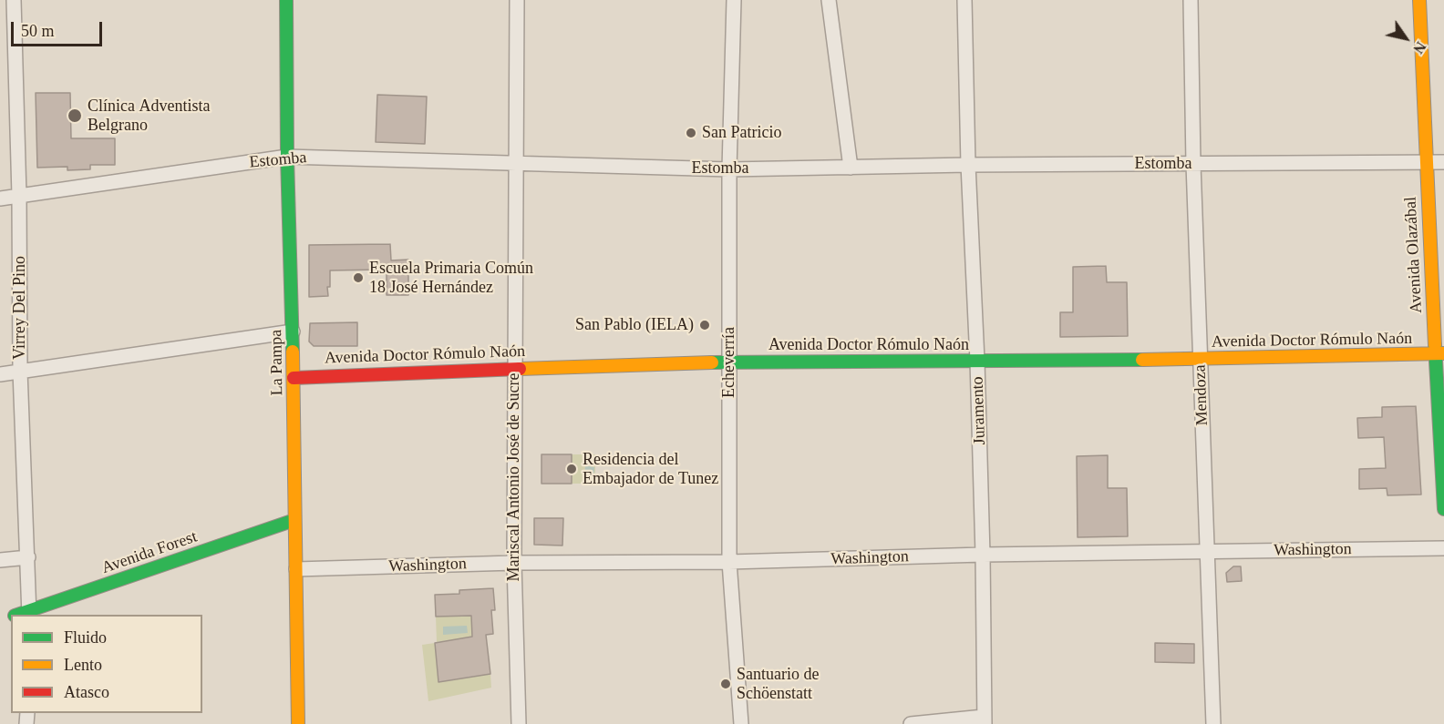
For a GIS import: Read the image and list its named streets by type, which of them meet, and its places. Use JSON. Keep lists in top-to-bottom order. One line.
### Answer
{"streets":{"street":["Estomba","Avenida Olazábal","Virrey Del Pino","Avenida Doctor Rómulo Naón","La Pampa","Echeverría","Mendoza","Juramento","Mariscal Antonio José de Sucre","Washington","Avenida Forest"]},"crossings":[["Estomba","Avenida Olazábal"],["Estomba","Virrey Del Pino"],["Estomba","La Pampa"],["Estomba","Echeverría"],["Estomba","Mendoza"],["Estomba","Juramento"],["Estomba","Mariscal Antonio José de Sucre"],["Avenida Olazábal","Avenida Doctor Rómulo Naón"],["Virrey Del Pino","Avenida Forest"],["Avenida Doctor Rómulo Naón","La Pampa"],["Avenida Doctor Rómulo Naón","Echeverría"],["Avenida Doctor Rómulo Naón","Mendoza"],["Avenida Doctor Rómulo Naón","Juramento"],["Avenida Doctor Rómulo Naón","Mariscal Antonio José de Sucre"],["La Pampa","Washington"],["La Pampa","Avenida Forest"],["Echeverría","Washington"],["Mendoza","Washington"],["Juramento","Washington"],["Mariscal Antonio José de Sucre","Washington"]],"places":["Clínica Adventista Belgrano","San Patricio","Escuela Primaria Común 18 José Hernández","San Pablo (IELA)","Residencia del Embajador de Tunez","Santuario de Schöenstatt"],"legend":["Fluido","Lento","Atasco"],"scale_bar":"50 m","north":"bottom right"}
